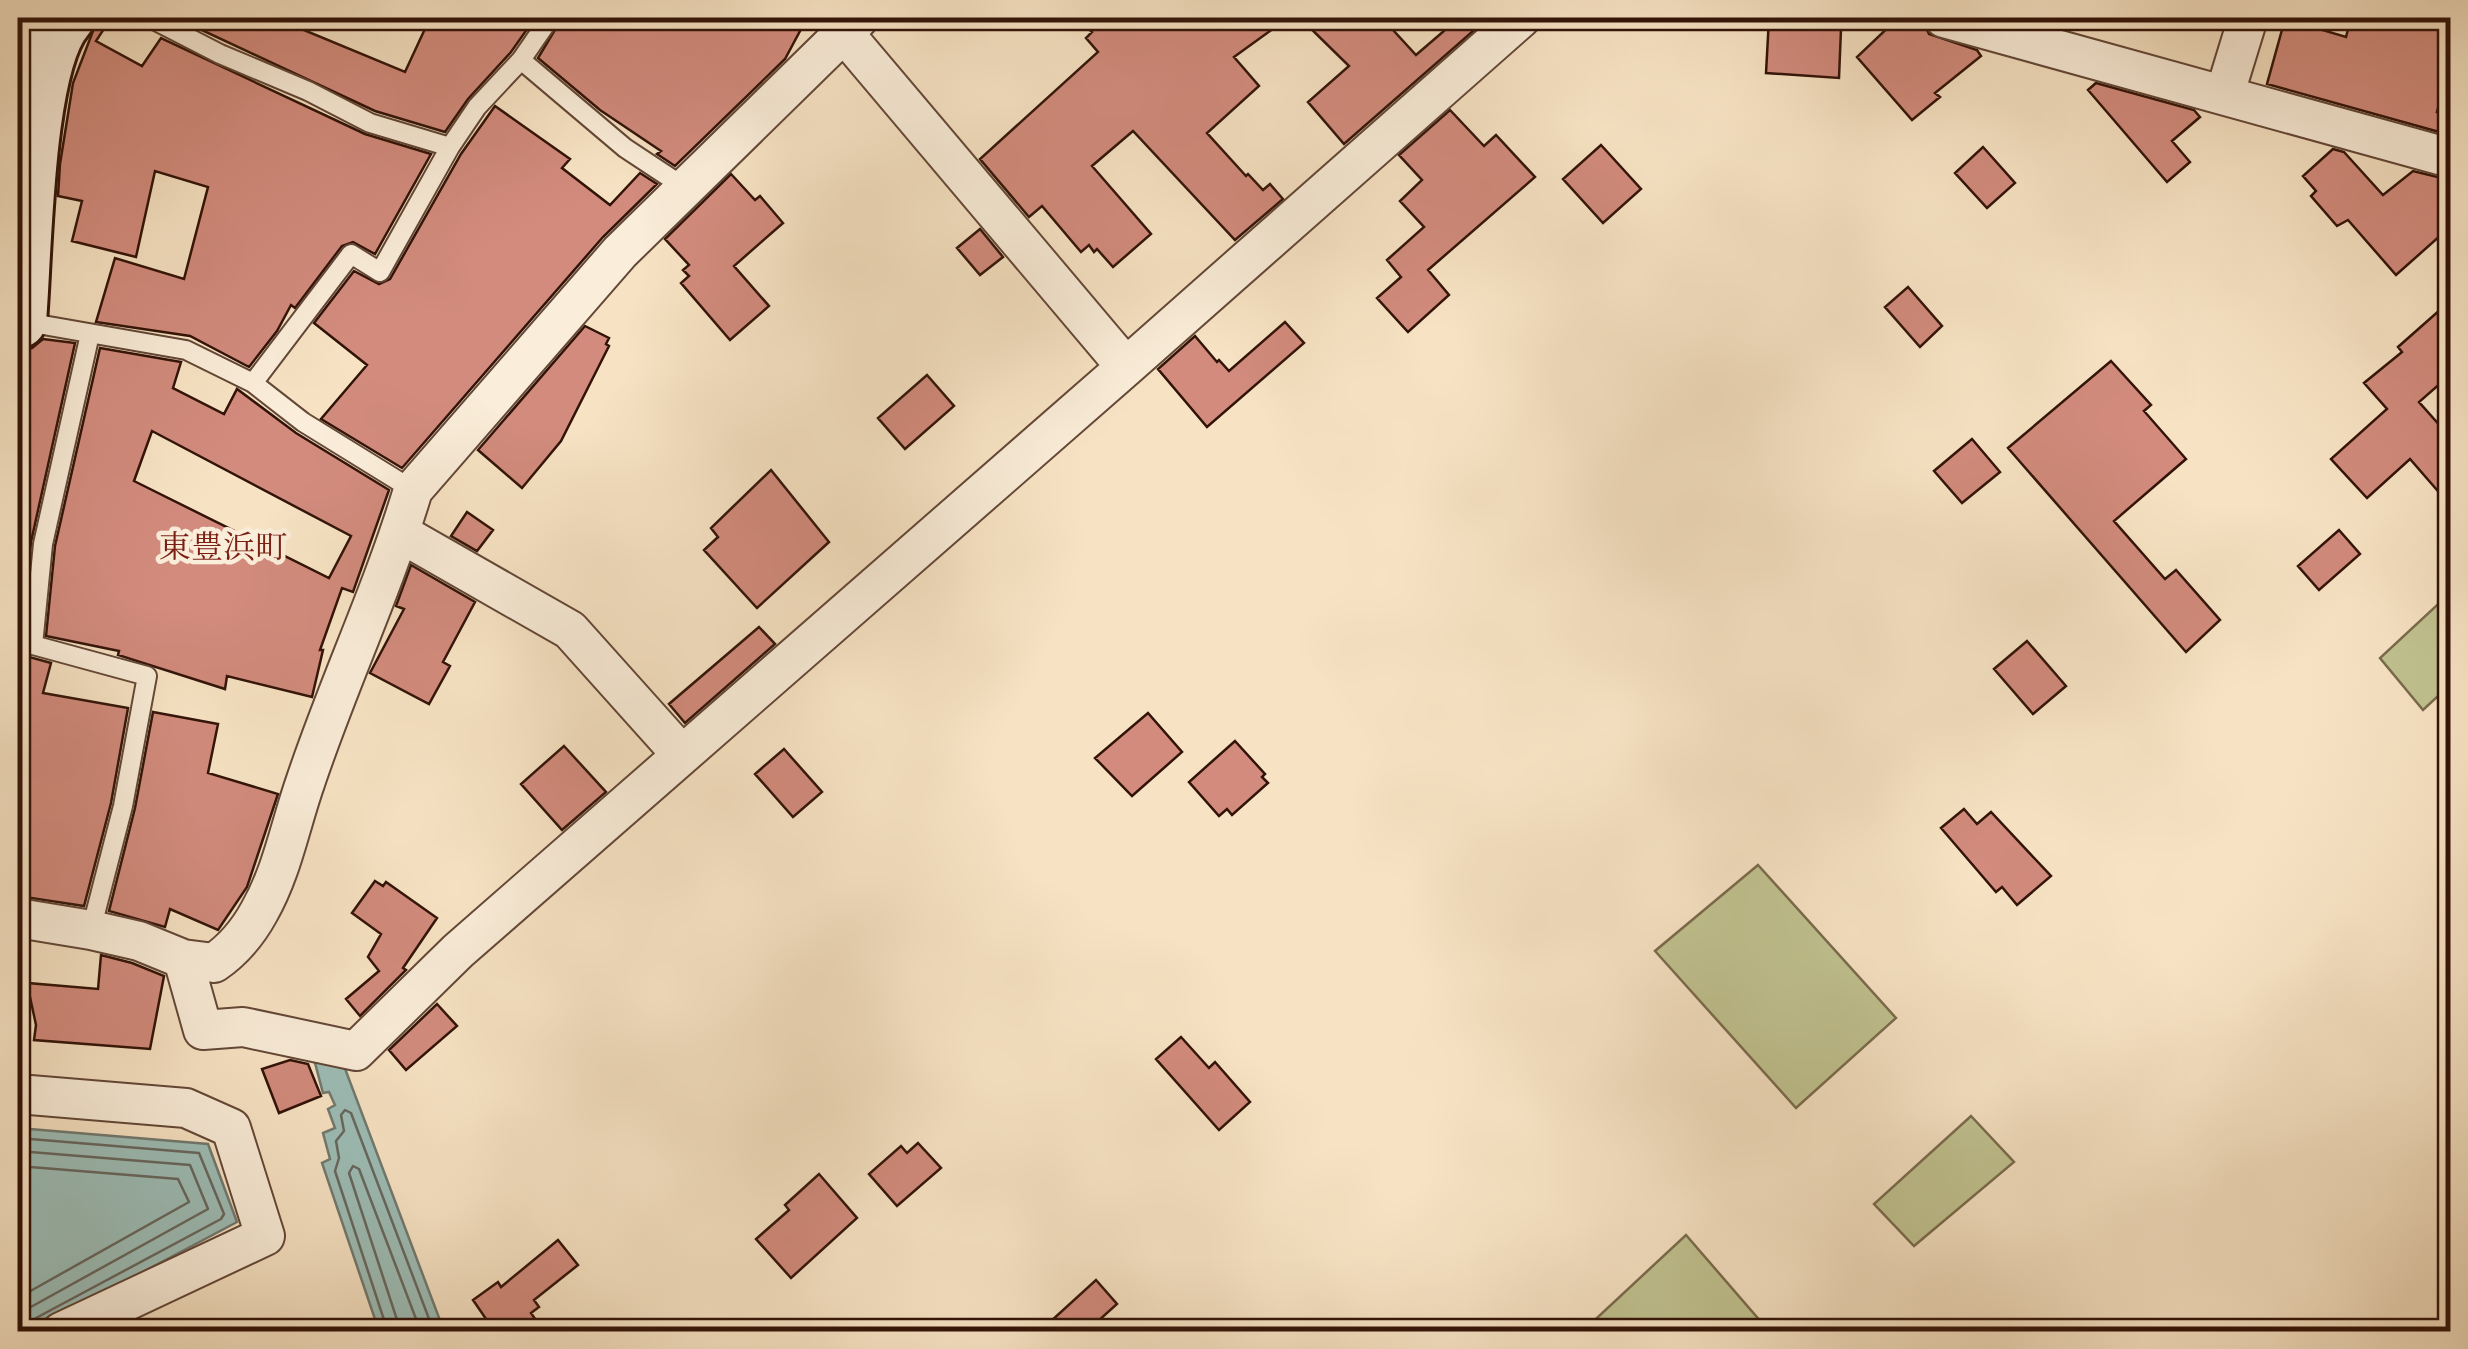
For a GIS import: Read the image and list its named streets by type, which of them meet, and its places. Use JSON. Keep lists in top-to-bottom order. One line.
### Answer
{"districts":["東豊浜町"]}
